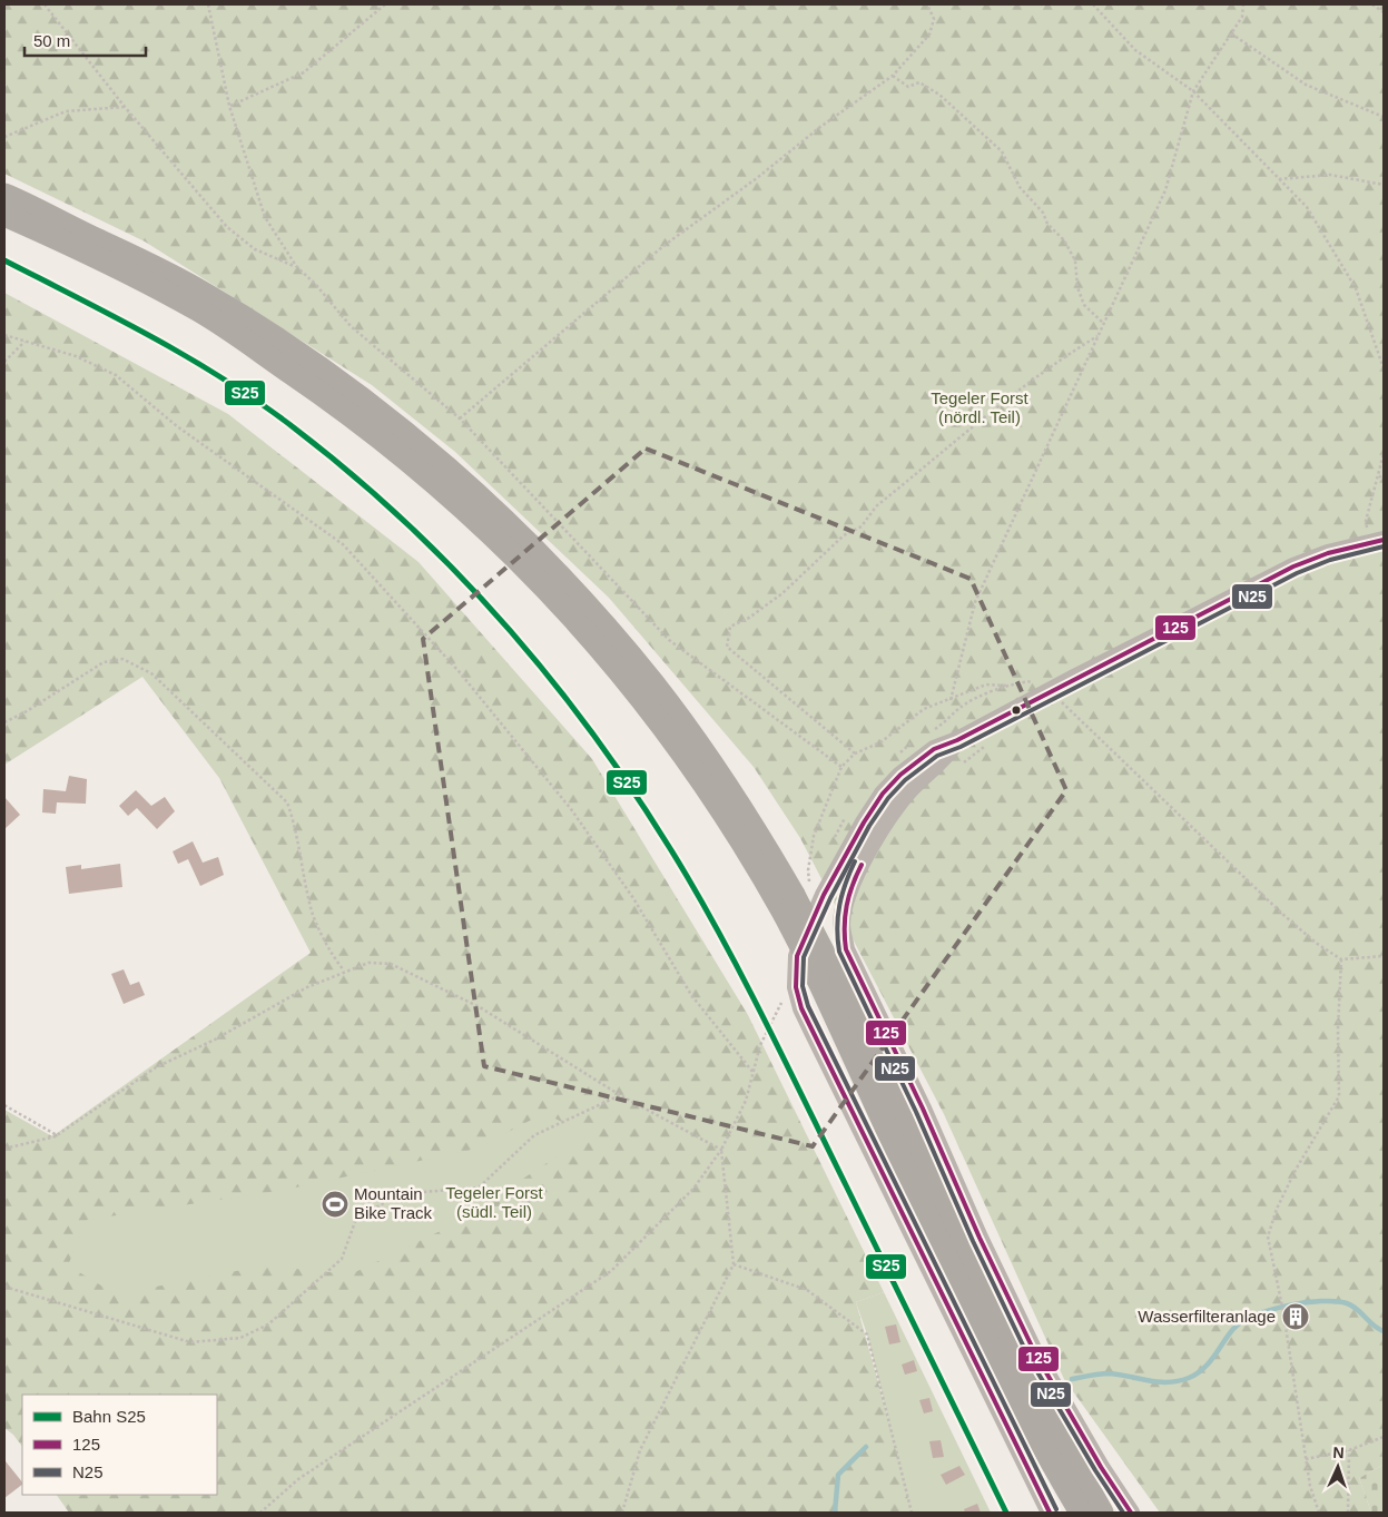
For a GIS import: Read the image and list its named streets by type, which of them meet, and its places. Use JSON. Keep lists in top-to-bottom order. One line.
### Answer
{"parks":["Tegeler Forst (nördl. Teil)","Tegeler Forst (südl. Teil)"],"places":{"sports":["Mountain Bike Track"],"building":["Wasserfilteranlage"]},"lines":["rail line S25","transit line 125","transit line N25"],"legend":["Bahn S25","125","N25"],"scale_bar":"50 m","north":"top"}
